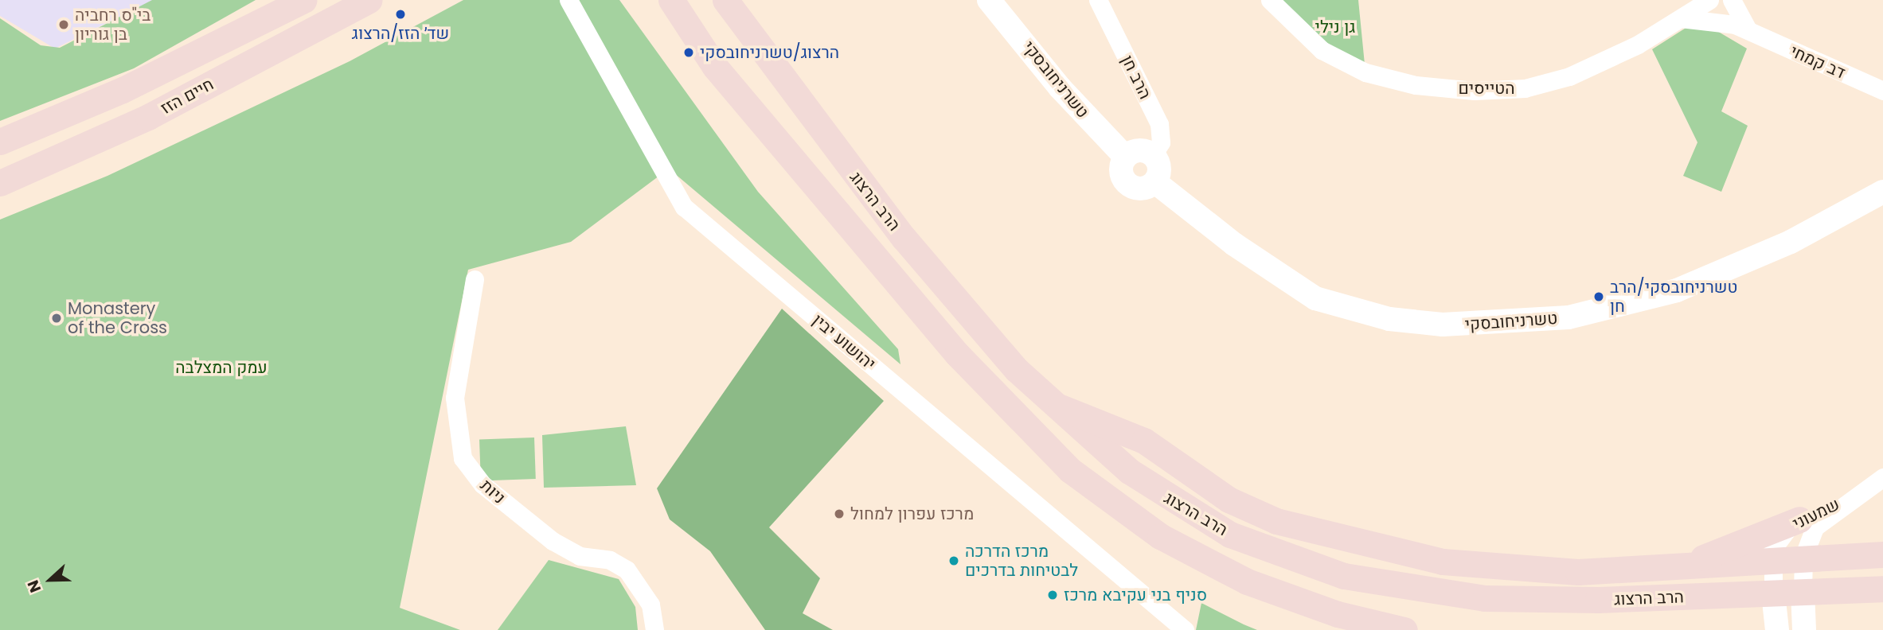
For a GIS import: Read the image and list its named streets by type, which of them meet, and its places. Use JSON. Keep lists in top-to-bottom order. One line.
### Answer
{"streets":{"main road":["חיים הזז","הרב הרצוג"],"street":["דב קמחי","הרב חן","טשרניחובסקי","הטייסים","יהושוע יבין","ניות","שמעוני"]},"crossings":[["דב קמחי","הטייסים"],["הרב חן","טשרניחובסקי"],["הרב הרצוג","שמעוני"]],"parks":["גן נילי","עמק המצלבה"],"places":["שד׳ הזז/הרצוג","בי\"ס רחביה בן גוריון","הרצוג/טשרניחובסקי","טשרניחובסקי/הרב חן","Monastery of the Cross","מרכז עפרון למחול","מרכז הדרכה לבטיחות בדרכים","סניף בני עקיבא מרכז"],"north":"left"}
